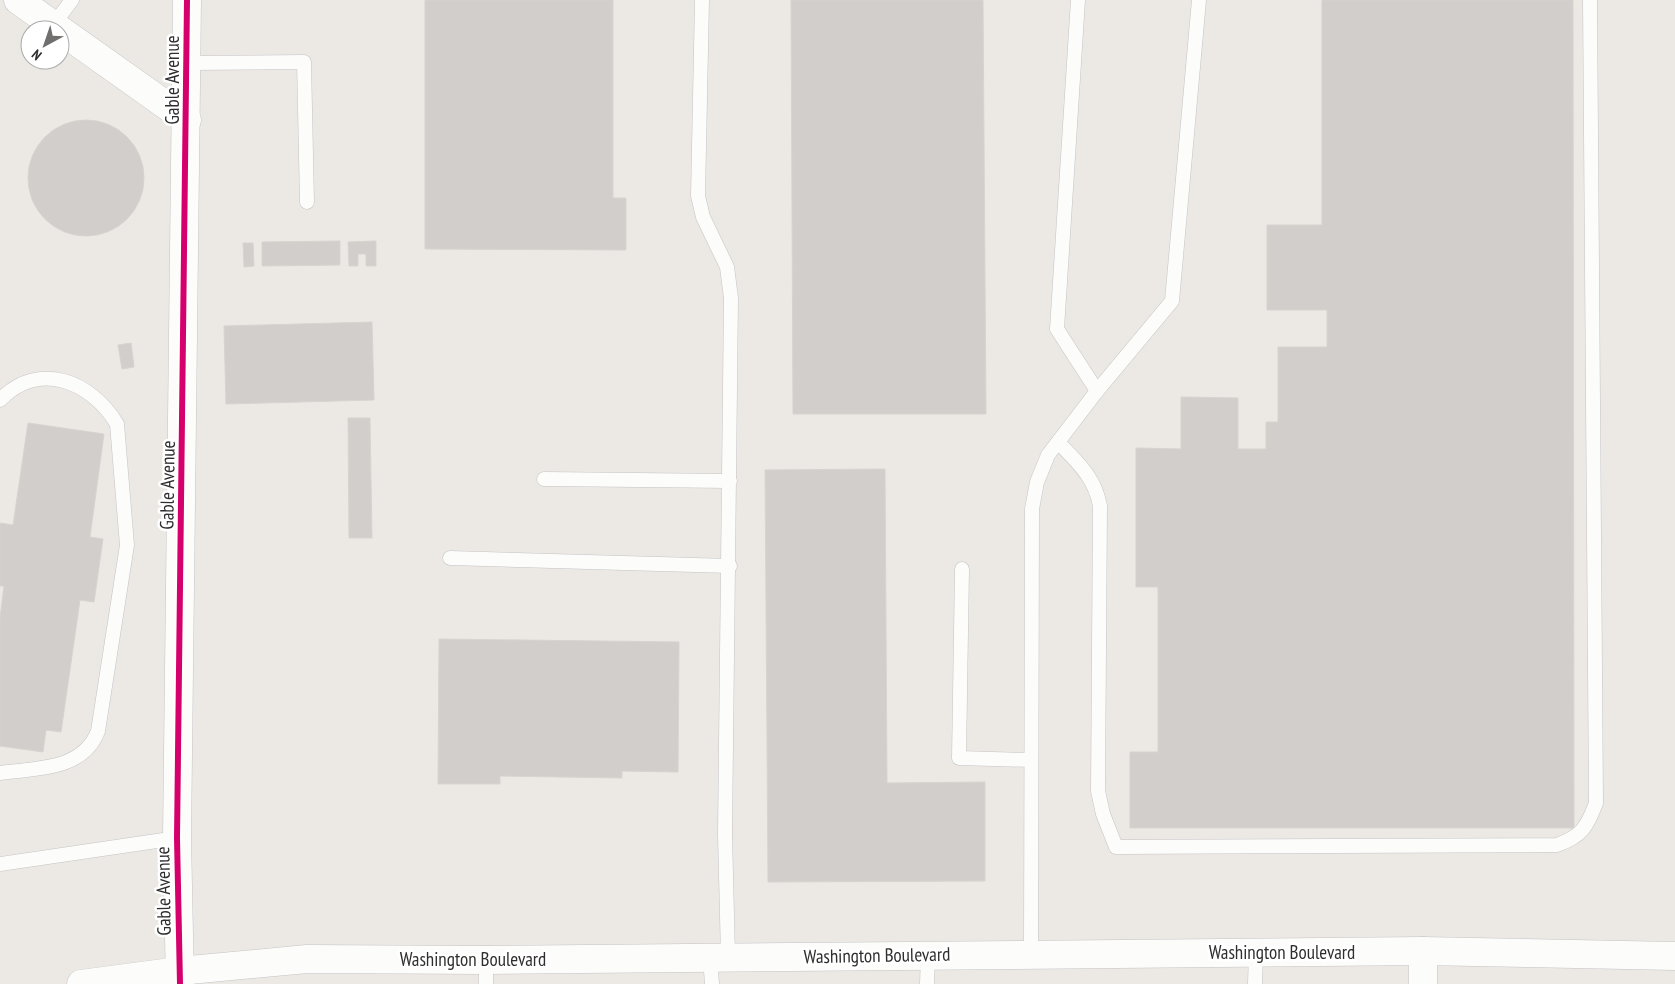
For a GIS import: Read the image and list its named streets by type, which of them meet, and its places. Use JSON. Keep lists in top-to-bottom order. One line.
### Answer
{"streets":{"main road":["Gable Avenue","Washington Boulevard"]},"crossings":[["Gable Avenue","Washington Boulevard"]],"north":"bottom left"}
